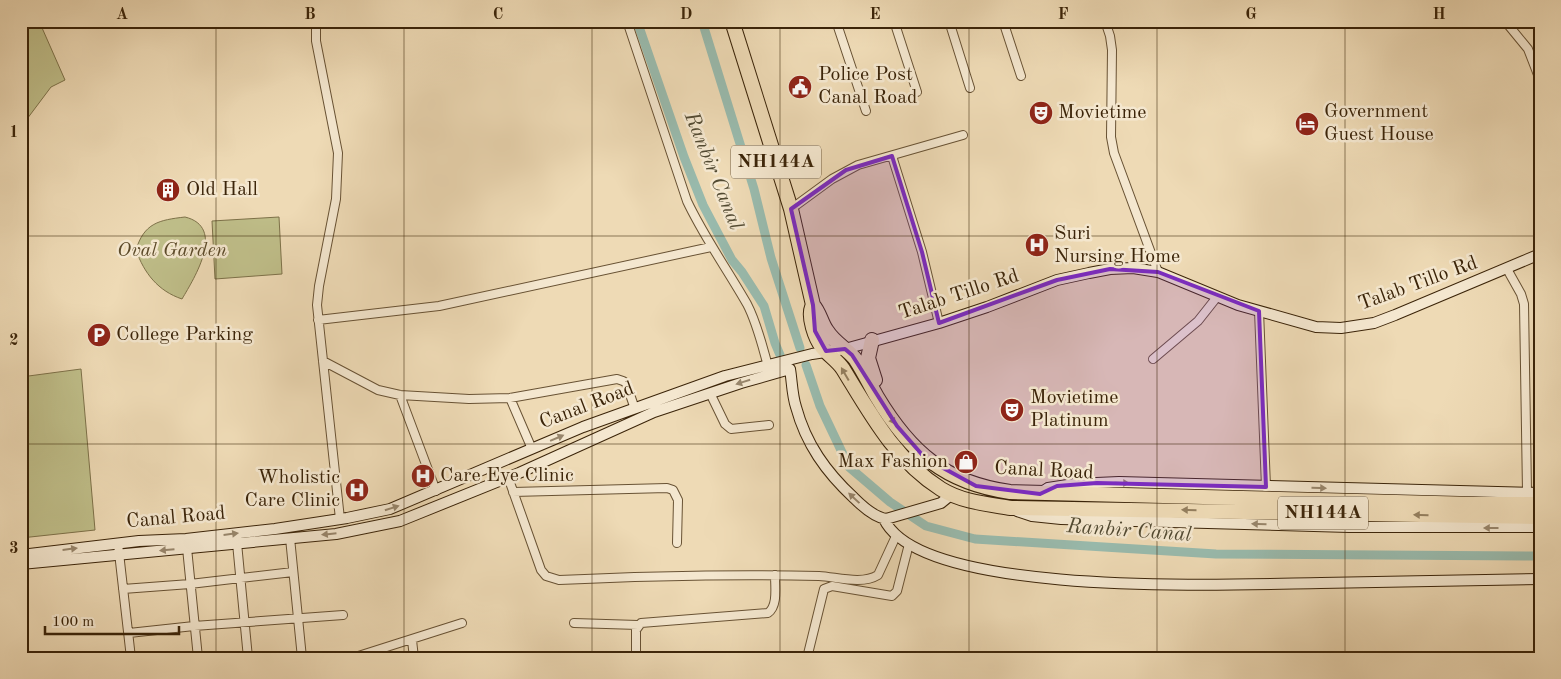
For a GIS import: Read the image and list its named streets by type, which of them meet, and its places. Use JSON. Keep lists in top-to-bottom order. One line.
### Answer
{"streets":{"highway":["NH144A","Canal Road"],"main road":["Talab Tillo Rd"]},"crossings":[["NH144A","Talab Tillo Rd"],["NH144A","Canal Road"],["Talab Tillo Rd","Canal Road"]],"water":["Ranbir Canal"],"parks":["Oval Garden"],"places":{"public building":["Police Post Canal Road"],"theatre":["Movietime","Movietime Platinum"],"hotel":["Government Guest House"],"building":["Old Hall"],"hospital":["Suri Nursing Home","Care Eye Clinic","Wholistic Care Clinic"],"parking":["College Parking"],"shop":["Max Fashion"]},"scale_bar":"100 m","grid":{"columns":["A","B","C","D","E","F","G","H"],"rows":["1","2","3"]}}
